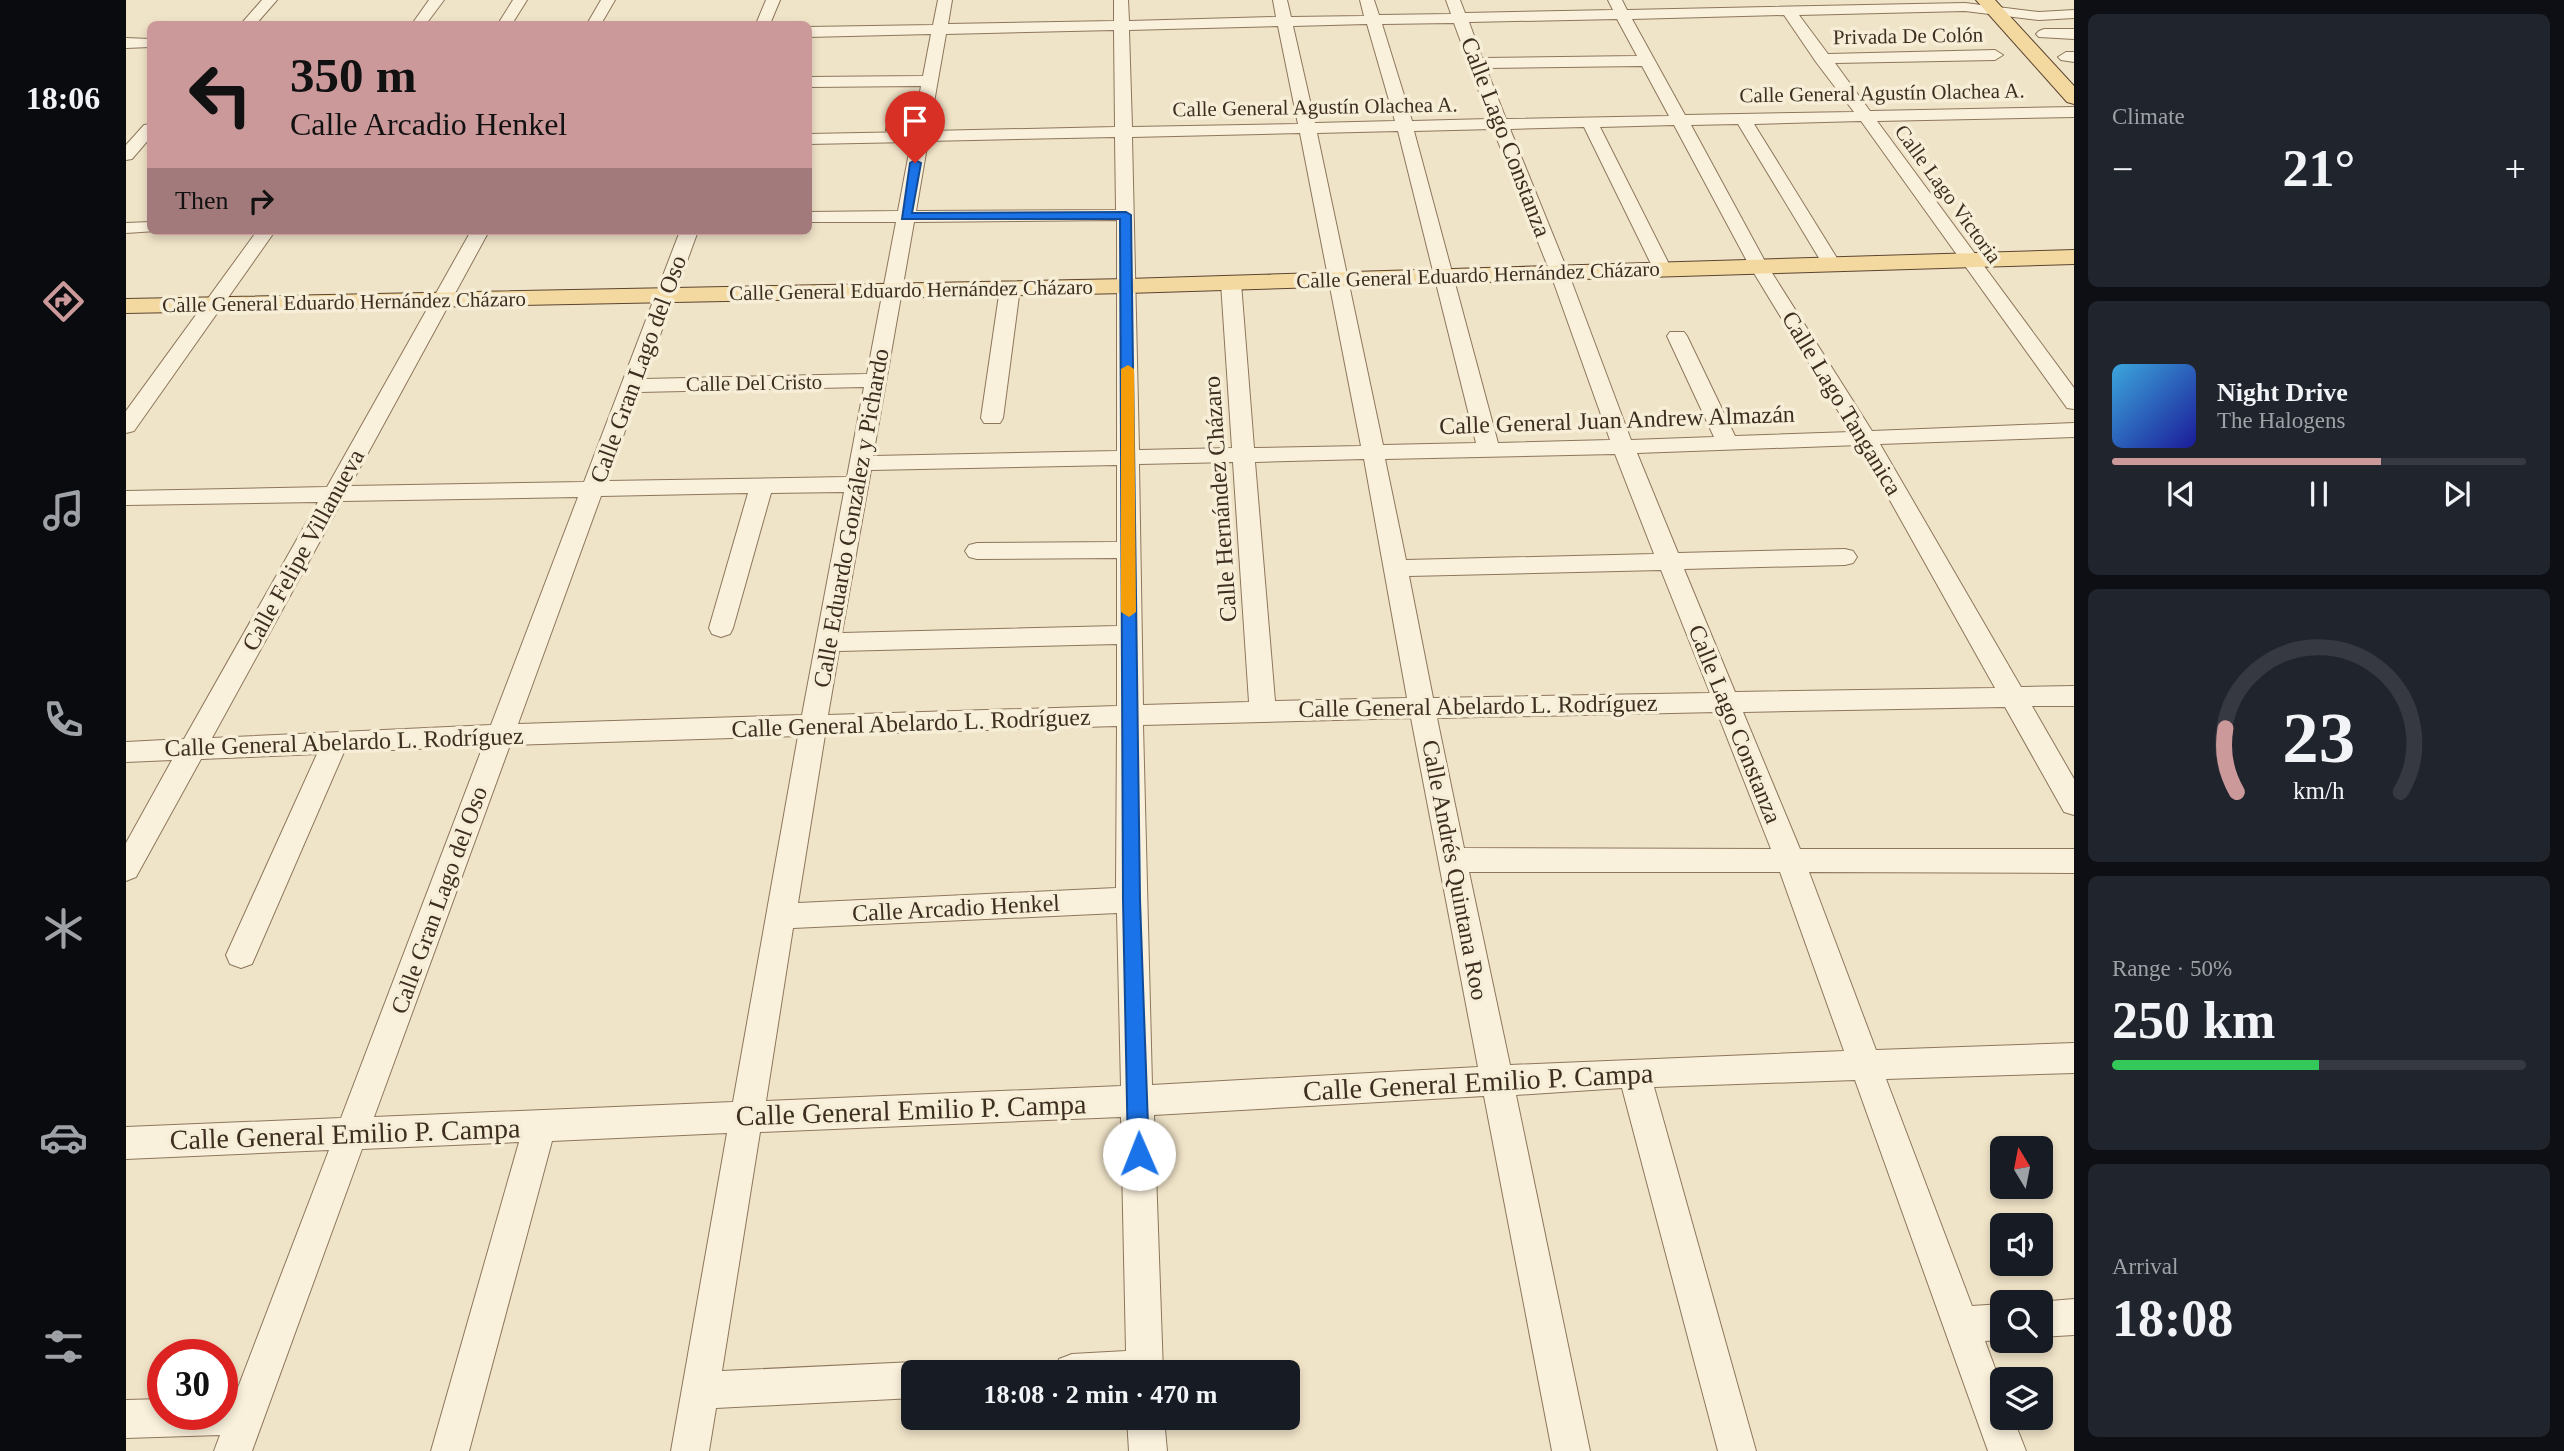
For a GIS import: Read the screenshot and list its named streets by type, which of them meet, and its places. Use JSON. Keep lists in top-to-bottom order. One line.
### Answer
{"streets":{"main road":["Calle General Eduardo Hernández Cházaro"],"street":["Privada De Colón","Calle General Agustín Olachea A.","Calle Lago Constanza","Calle Lago Victoria","Calle Gran Lago del Oso","Calle Del Cristo","Calle Lago Tanganica","Calle General Juan Andrew Almazán","Calle Hernández Cházaro","Calle Eduardo González y Pichardo","Calle Felipe Villanueva","Calle General Abelardo L. Rodríguez","Calle Andrés Quintana Roo","Calle Arcadio Henkel","Calle General Emilio P. Campa"]},"crossings":[["Privada De Colón","Calle Lago Victoria"],["Calle General Agustín Olachea A.","Calle Lago Constanza"],["Calle General Agustín Olachea A.","Calle Lago Victoria"],["Calle General Agustín Olachea A.","Calle Lago Tanganica"],["Calle General Agustín Olachea A.","Calle Eduardo González y Pichardo"],["Calle General Agustín Olachea A.","Calle Andrés Quintana Roo"],["Calle Lago Constanza","Calle General Eduardo Hernández Cházaro"],["Calle Lago Constanza","Calle General Juan Andrew Almazán"],["Calle Lago Constanza","Calle General Abelardo L. Rodríguez"],["Calle Lago Constanza","Calle General Emilio P. Campa"],["Calle Lago Victoria","Calle General Eduardo Hernández Cházaro"],["Calle General Eduardo Hernández Cházaro","Calle Gran Lago del Oso"],["Calle General Eduardo Hernández Cházaro","Calle Lago Tanganica"],["Calle General Eduardo Hernández Cházaro","Calle Hernández Cházaro"],["Calle General Eduardo Hernández Cházaro","Calle Eduardo González y Pichardo"],["Calle General Eduardo Hernández Cházaro","Calle Felipe Villanueva"],["Calle General Eduardo Hernández Cházaro","Calle Andrés Quintana Roo"],["Calle Gran Lago del Oso","Calle Del Cristo"],["Calle Gran Lago del Oso","Calle General Juan Andrew Almazán"],["Calle Gran Lago del Oso","Calle General Abelardo L. Rodríguez"],["Calle Gran Lago del Oso","Calle General Emilio P. Campa"],["Calle Del Cristo","Calle Eduardo González y Pichardo"],["Calle Lago Tanganica","Calle General Juan Andrew Almazán"],["Calle Lago Tanganica","Calle General Abelardo L. Rodríguez"],["Calle General Juan Andrew Almazán","Calle Hernández Cházaro"],["Calle General Juan Andrew Almazán","Calle Eduardo González y Pichardo"],["Calle General Juan Andrew Almazán","Calle Felipe Villanueva"],["Calle General Juan Andrew Almazán","Calle Andrés Quintana Roo"],["Calle Hernández Cházaro","Calle General Abelardo L. Rodríguez"],["Calle Eduardo González y Pichardo","Calle General Abelardo L. Rodríguez"],["Calle Eduardo González y Pichardo","Calle Arcadio Henkel"],["Calle Eduardo González y Pichardo","Calle General Emilio P. Campa"],["Calle Felipe Villanueva","Calle General Abelardo L. Rodríguez"],["Calle General Abelardo L. Rodríguez","Calle Andrés Quintana Roo"],["Calle Andrés Quintana Roo","Calle General Emilio P. Campa"]],"north":"top","page":{"tabs":"18:06","tile":["Climate",["Range · 50%","250 km"],["Arrival","18:08"]],"turn":["350 m","Calle Arcadio Henkel"],"heat":["−","21°","+"],"then":"Then","song":["Night Drive","The Halogens"],"limit":"30","trip":"18:08 · 2 min · 470 m","gauge":["23","km/h"]}}
